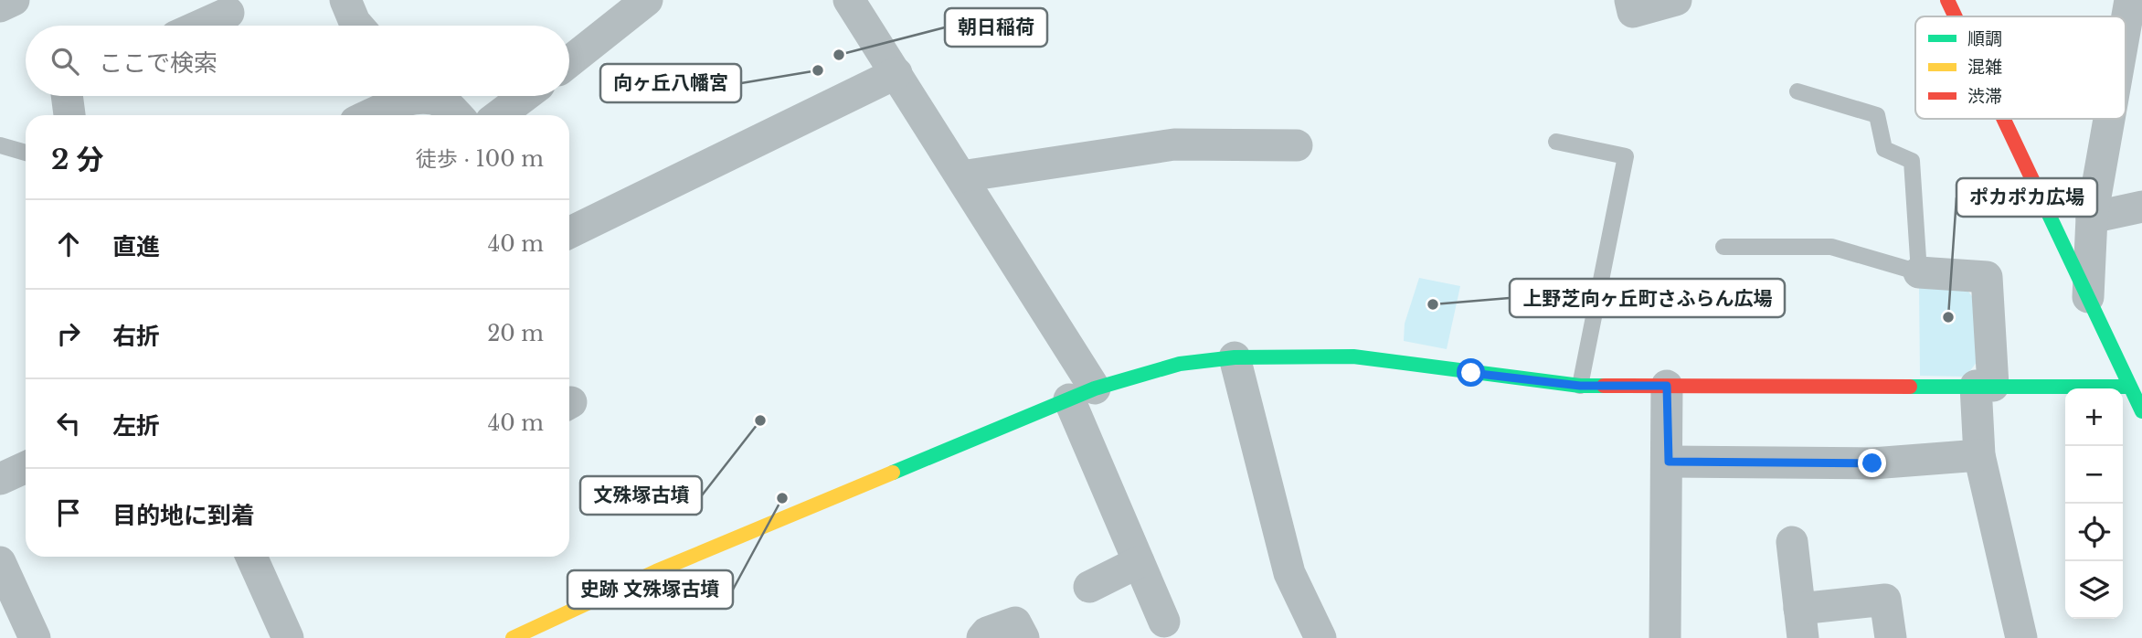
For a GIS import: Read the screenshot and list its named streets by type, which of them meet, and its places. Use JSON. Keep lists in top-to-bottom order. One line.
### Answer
{"places":["朝日稲荷","向ヶ丘八幡宮","上野芝向ヶ丘町さふらん広場","ポカポカ広場","文殊塚古墳","史跡 文殊塚古墳"],"legend":["順調","混雑","渋滞"],"page":{"search":"ここで検索","heading":["2 分","徒歩 · 100 m"],"list":[["直進","40 m"],["右折","20 m"],["左折","40 m"],"目的地に到着"],"map_buttons":["+","−"]}}
